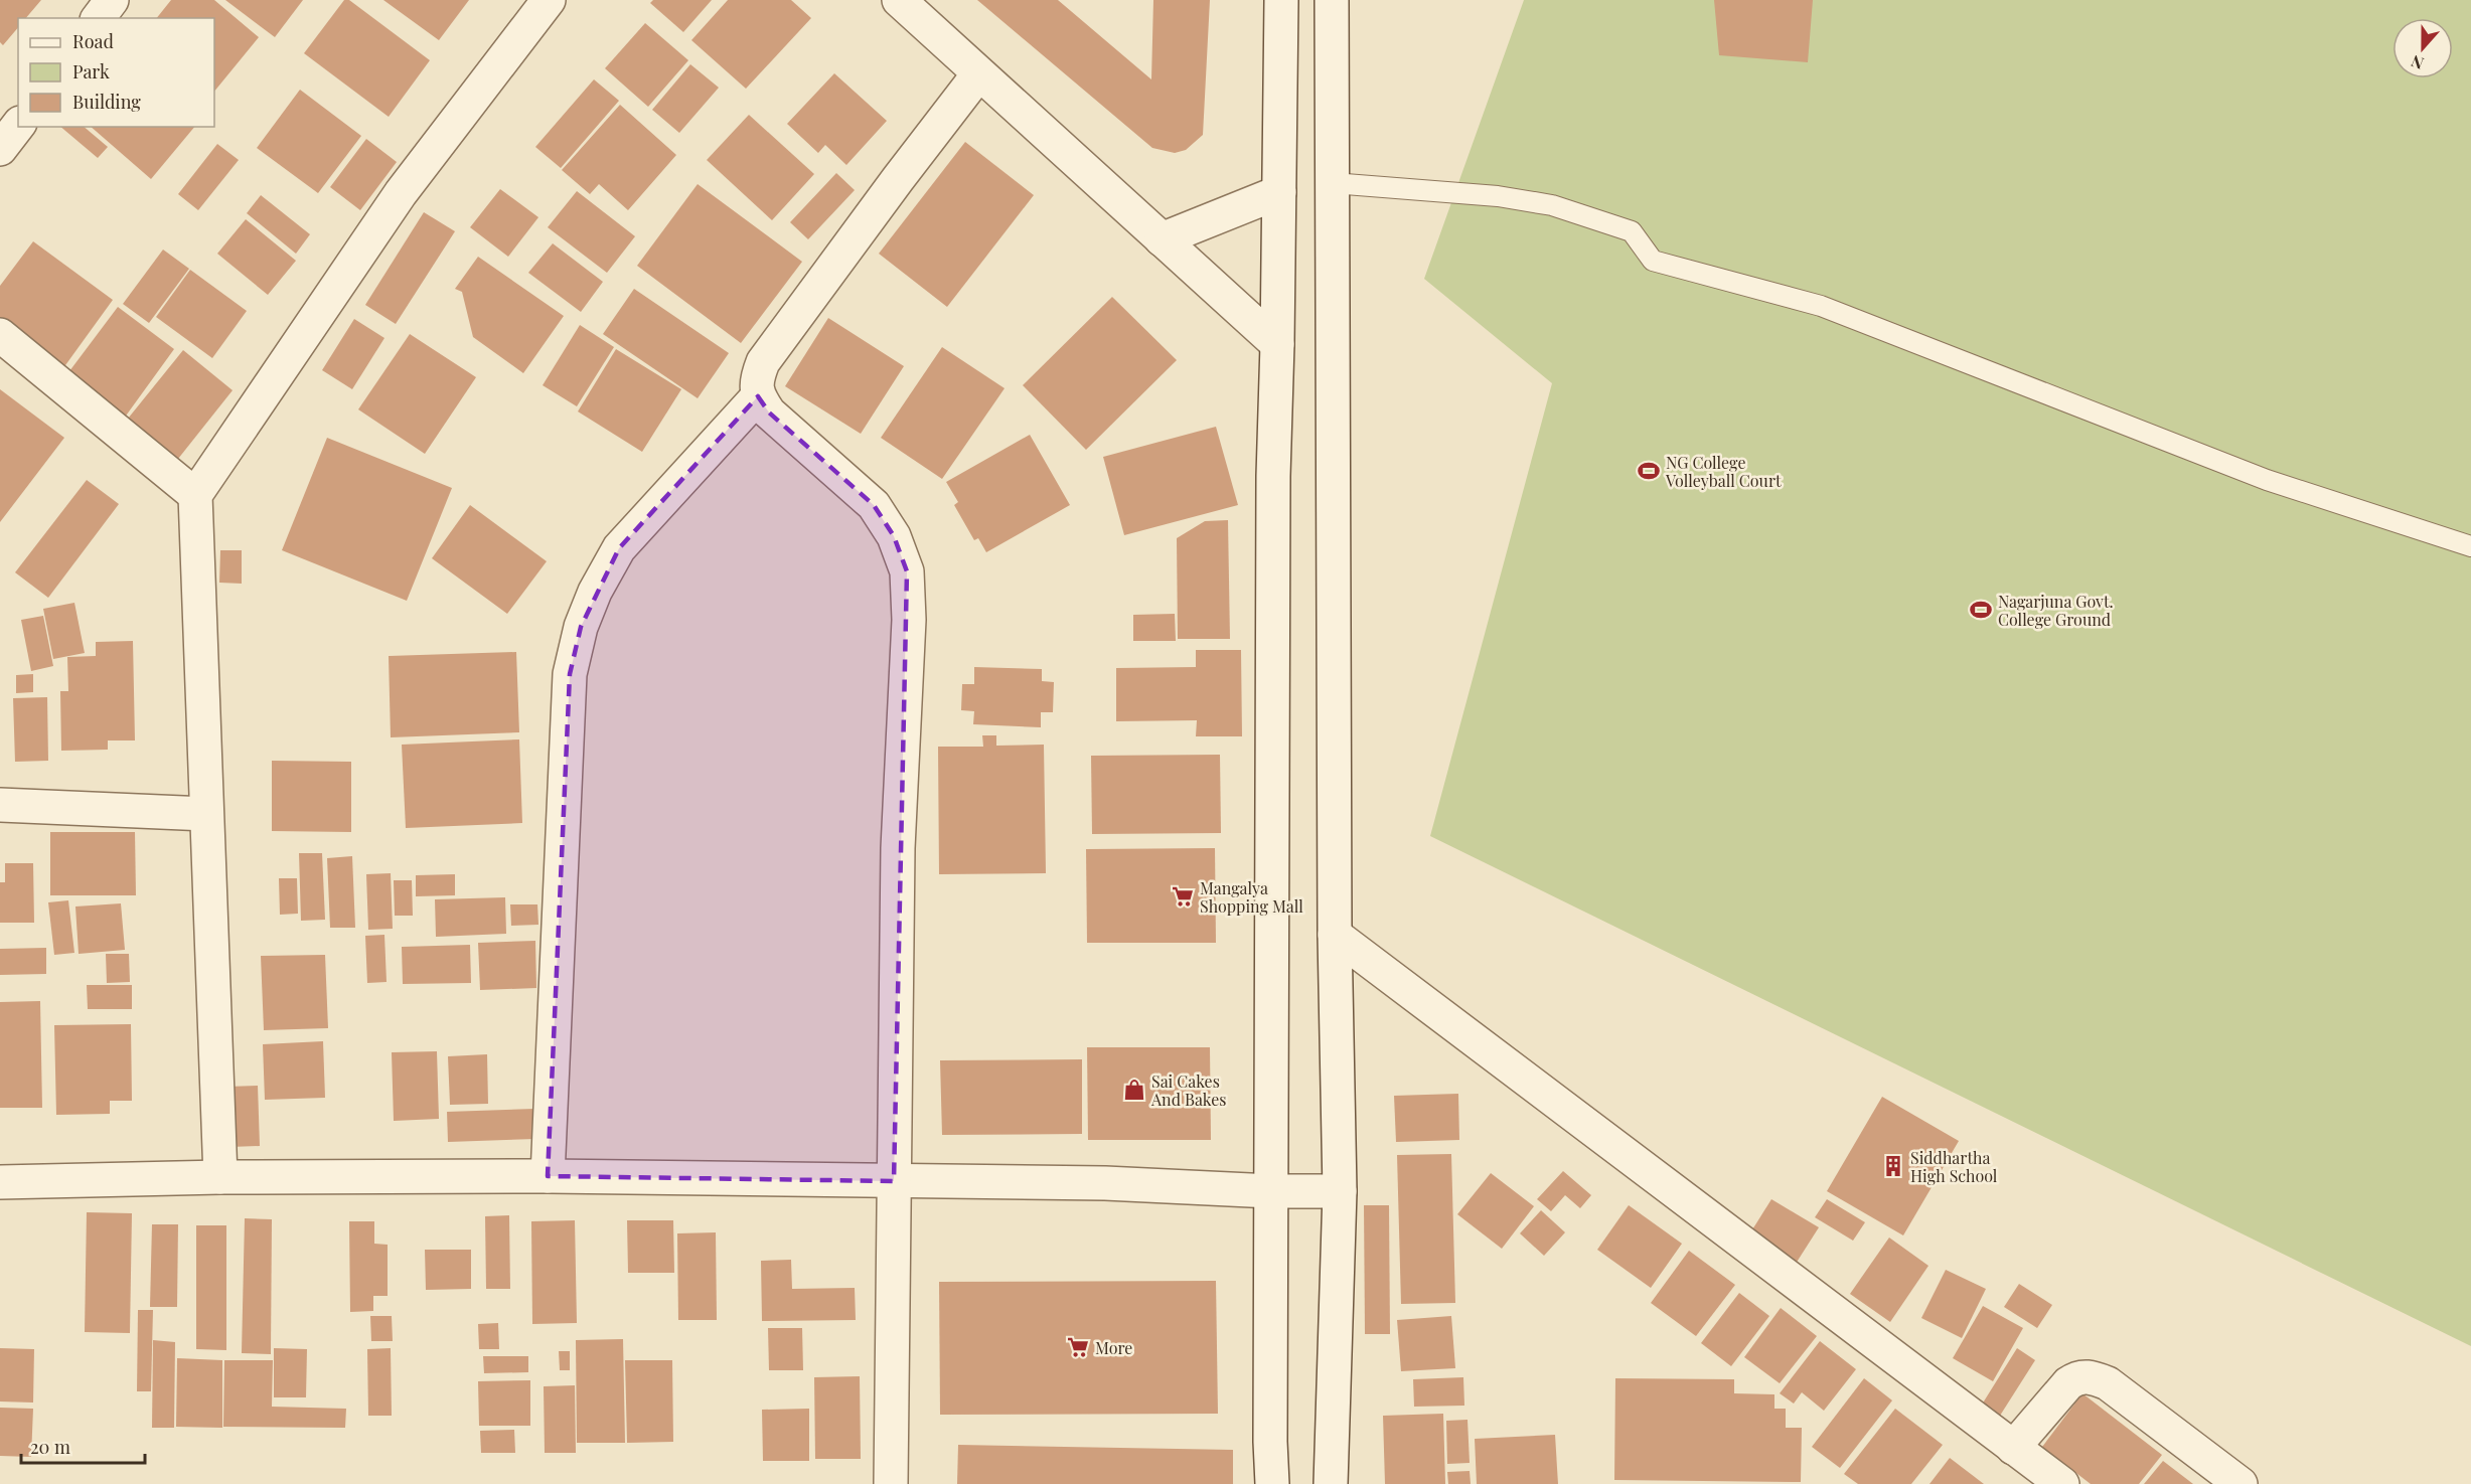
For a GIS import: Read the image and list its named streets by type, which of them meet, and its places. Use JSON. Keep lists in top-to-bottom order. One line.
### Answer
{"places":{"sports":["NG College Volleyball Court","Nagarjuna Govt. College Ground"],"supermarket":["Mangalya Shopping Mall","More"],"shop":["Sai Cakes And Bakes"],"building":["Siddhartha High School"]},"legend":["Road","Park","Building"],"scale_bar":"20 m","north":"bottom"}
